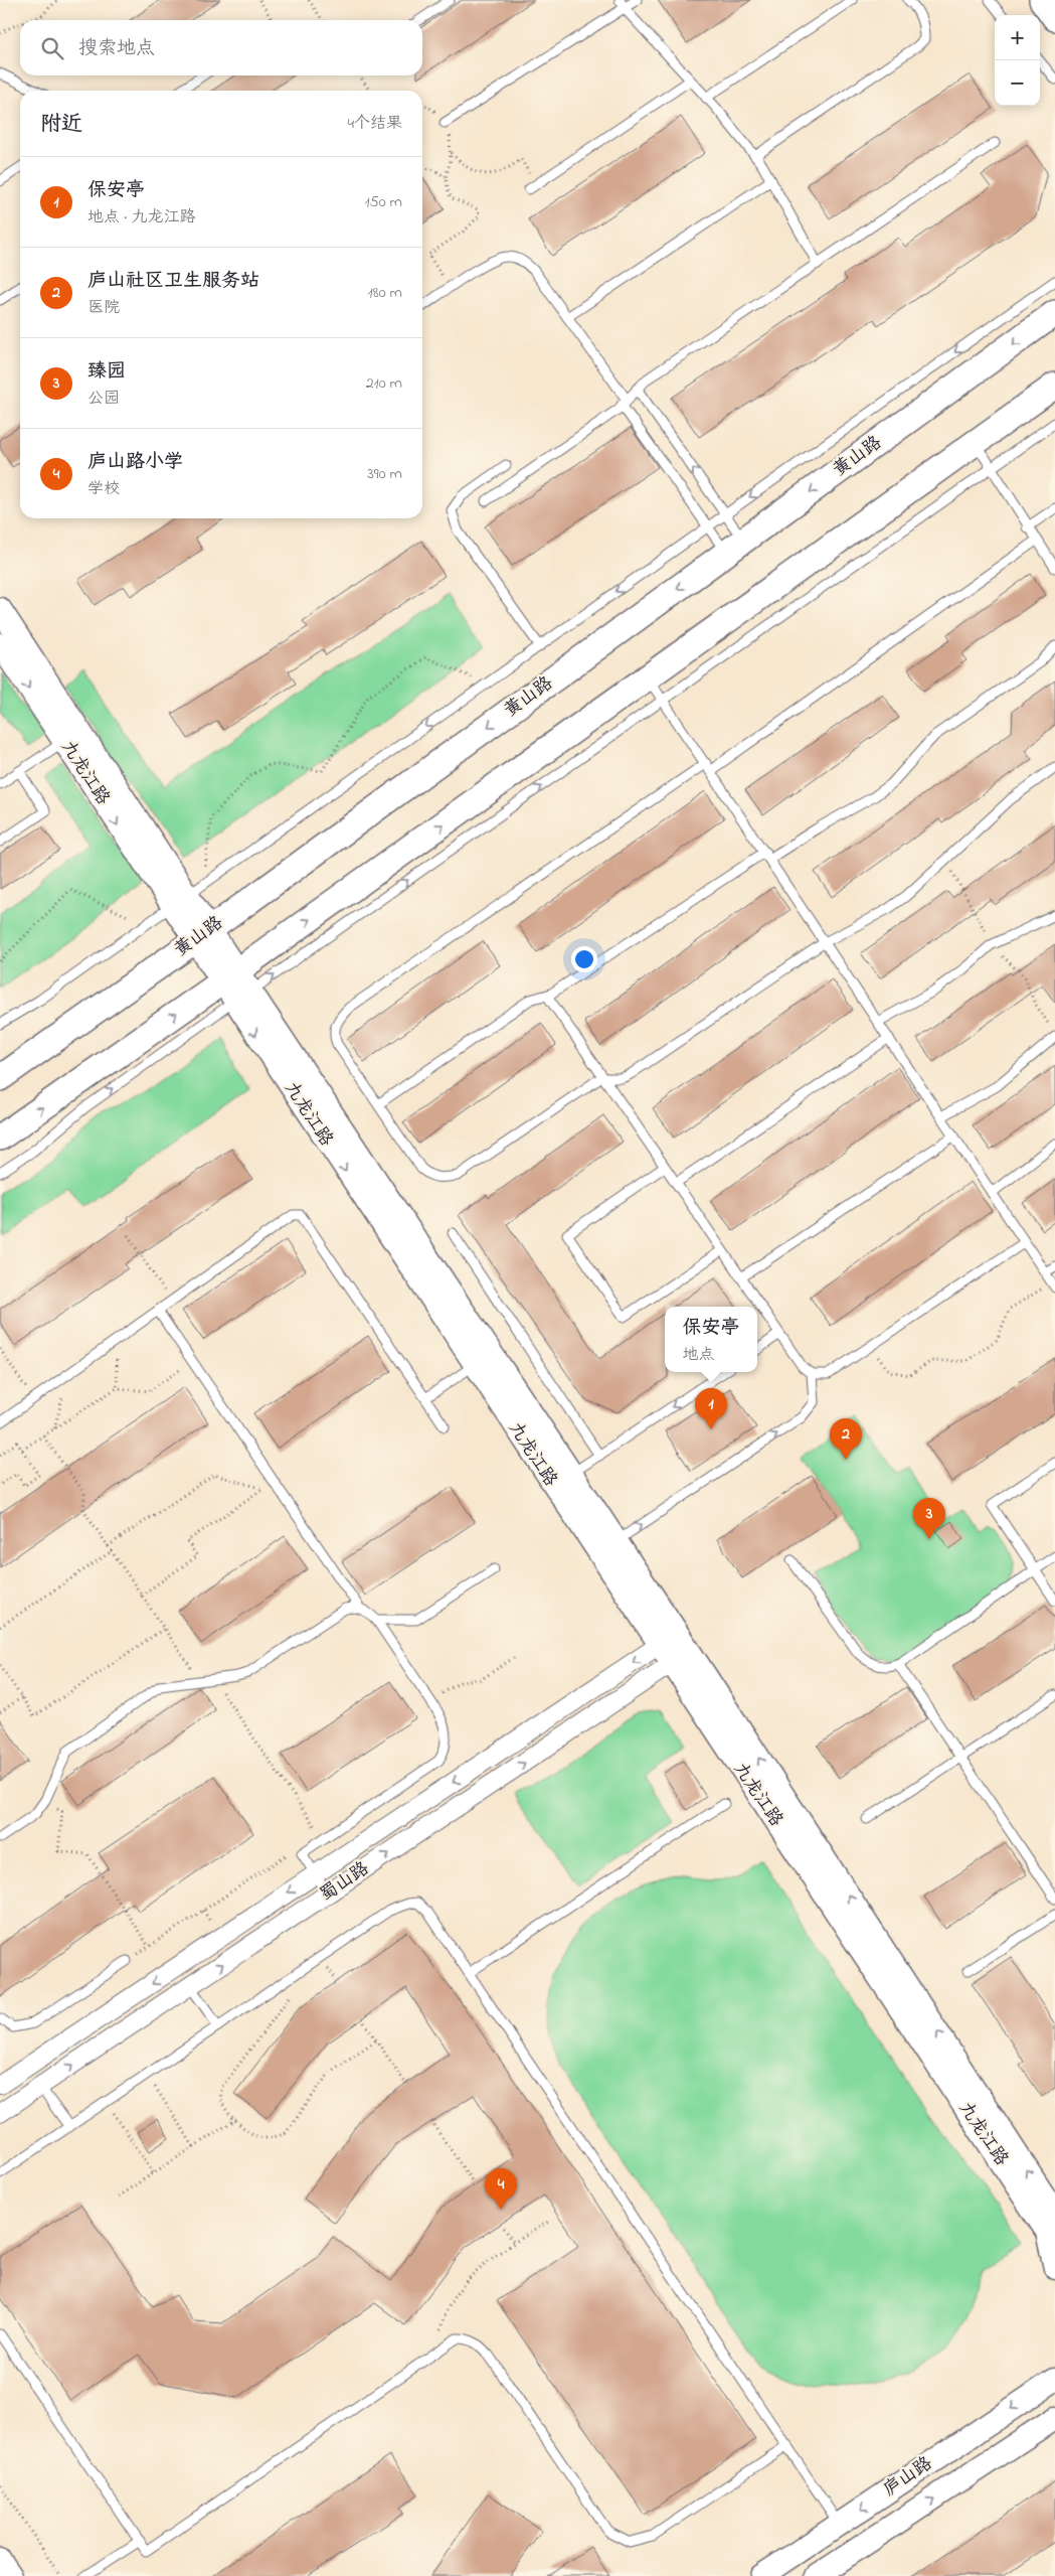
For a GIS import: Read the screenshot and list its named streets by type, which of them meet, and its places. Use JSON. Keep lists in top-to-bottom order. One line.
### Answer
{"streets":{"main road":["黄山路"],"street":["九龙江路","蜀山路","庐山路"]},"crossings":[["黄山路","九龙江路"],["九龙江路","蜀山路"]],"page":{"map_buttons":["+","−"],"search":"搜索地点","heading":["附近","4个结果"],"list":[{"mark":"1","name":"保安亭","note":"地点 · 九龙江路","value":"150 m"},{"mark":"2","name":"庐山社区卫生服务站","note":"医院","value":"180 m"},{"mark":"3","name":"臻园","note":"公园","value":"210 m"},{"mark":"4","name":"庐山路小学","note":"学校","value":"390 m"}],"popup":["保安亭","地点"],"pins":["1","2","3","4"]}}
